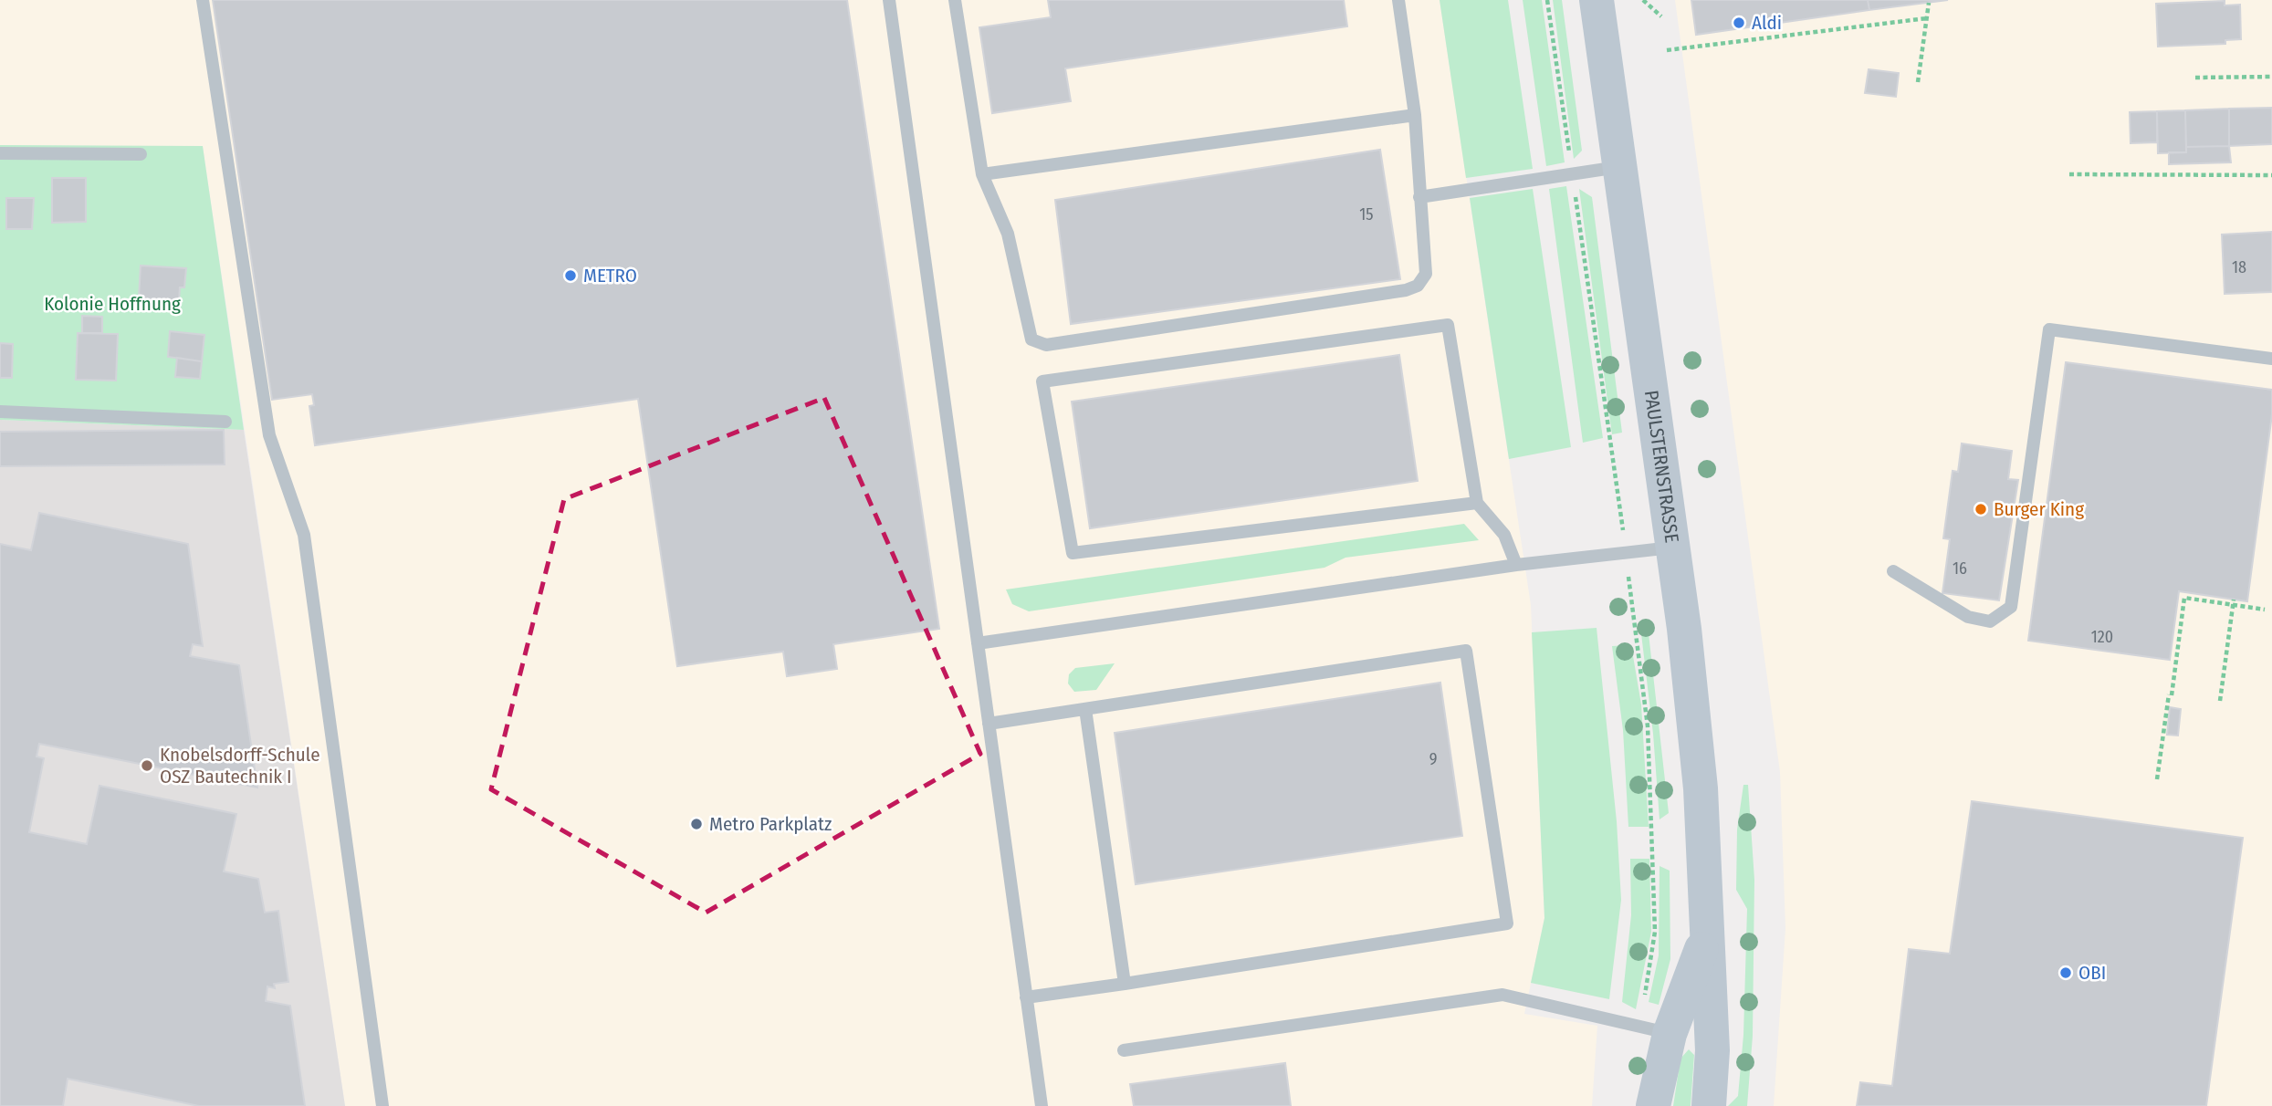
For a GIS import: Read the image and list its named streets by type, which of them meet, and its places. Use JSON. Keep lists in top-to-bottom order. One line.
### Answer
{"streets":{"main road":["PAULSTERNSTRASSE"]},"parks":["Kolonie Hoffnung"],"places":["Aldi","METRO","Burger King","Knobelsdorff-Schule OSZ Bautechnik I","Metro Parkplatz","OBI"],"house_numbers":["15","18","16","120","9"]}
